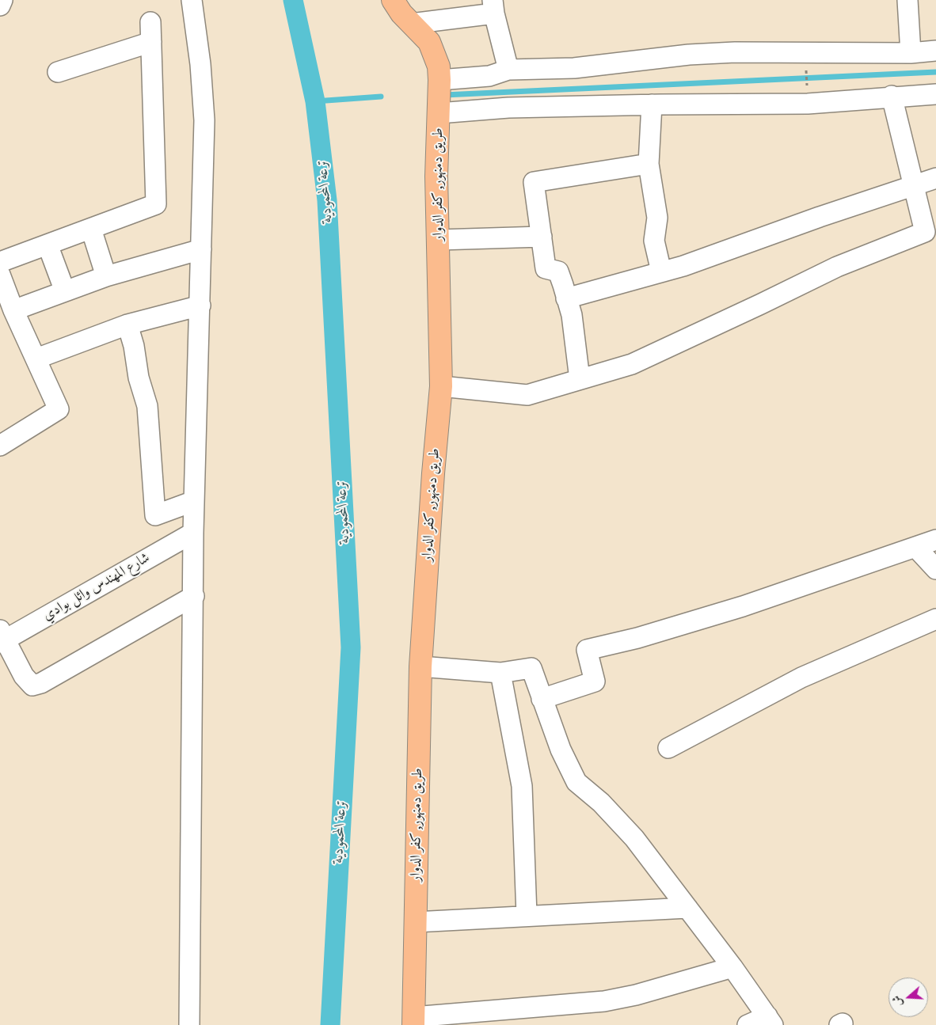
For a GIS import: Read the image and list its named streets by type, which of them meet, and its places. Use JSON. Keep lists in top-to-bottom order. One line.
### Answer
{"streets":{"main road":["طريق دمنهور, كفر الدوار"],"street":["شارع المهندس وائل بوادي"]},"water":["ترعة المحمودية"],"north":"left"}
